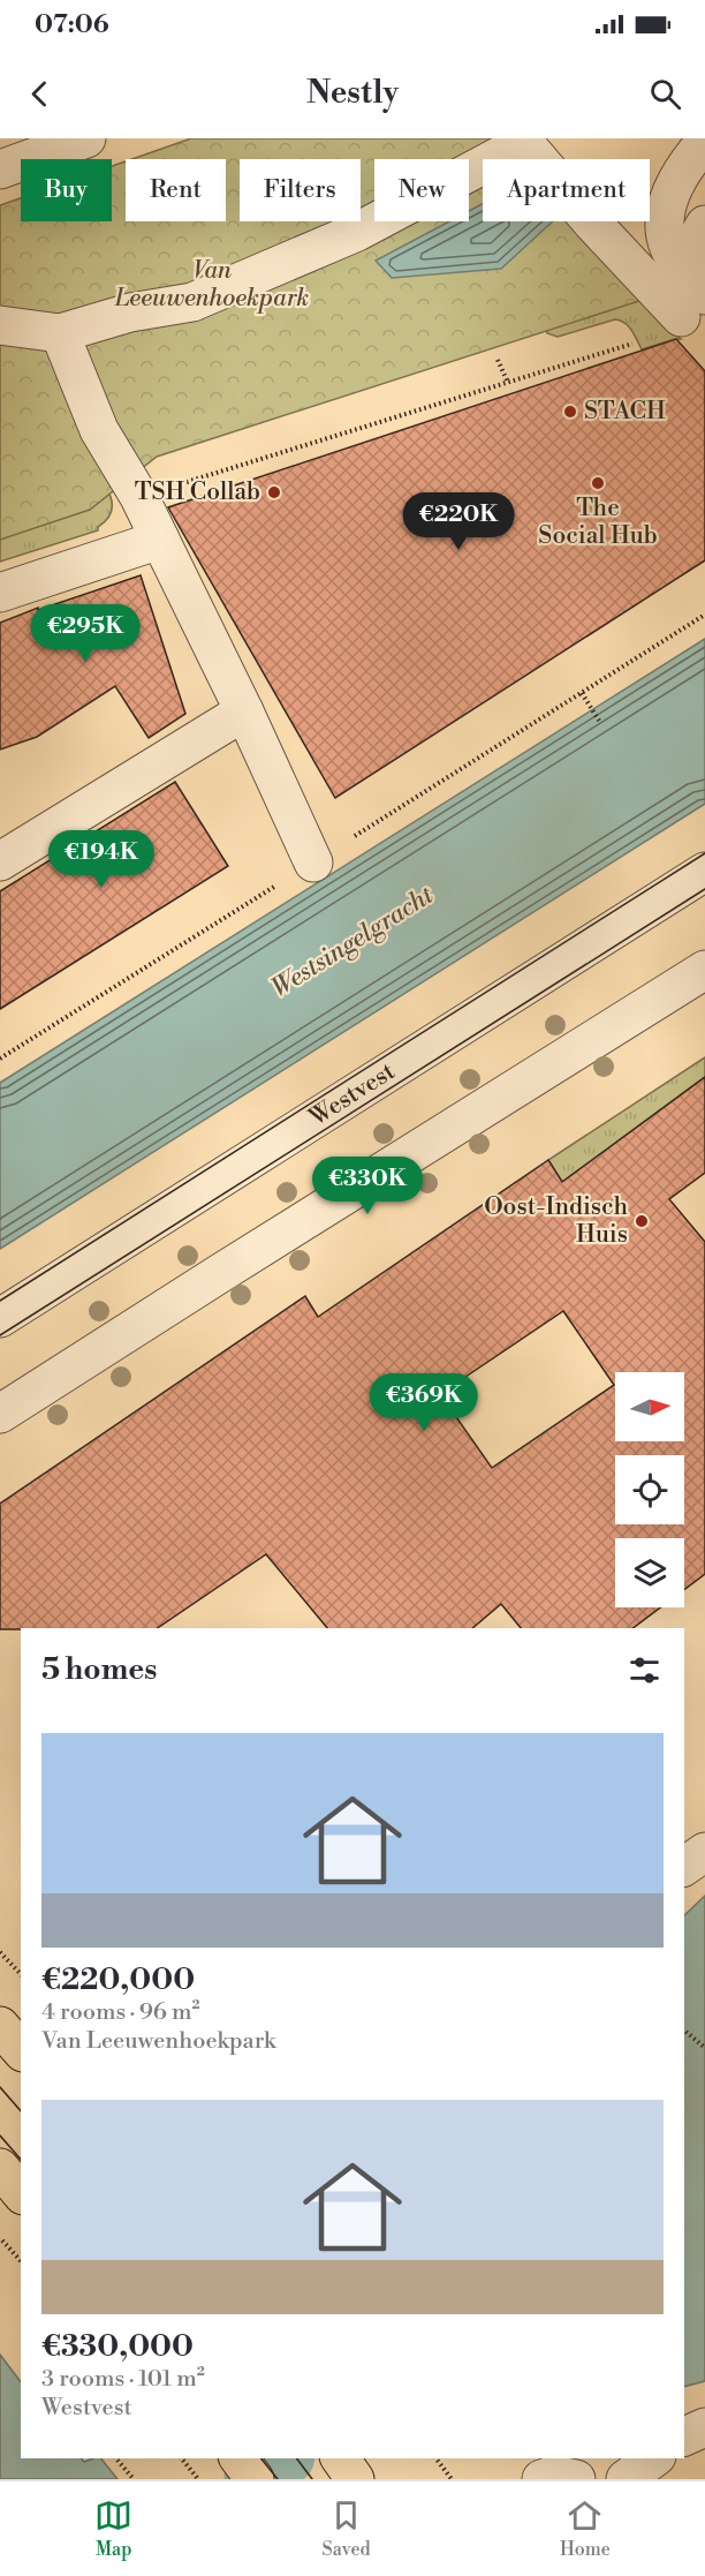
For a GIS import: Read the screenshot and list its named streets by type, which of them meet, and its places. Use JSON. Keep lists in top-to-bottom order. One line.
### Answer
{"streets":{"street":["Westvest"]},"water":["Westsingelgracht"],"parks":["Van Leeuwenhoekpark"],"places":["STACH","The Social Hub","TSH Collab","Oost-Indisch Huis"],"north":"right","page":{"status":"07:06","header":"Nestly","chip":["Buy","Rent","Filters","New","Apartment"],"price":["€220K","€295K","€194K","€330K","€369K"],"heading":"5 homes","list":[{"name":"€220,000","note":"4 rooms · 96 m² · Van Leeuwenhoekpark"},{"name":"€330,000","note":"3 rooms · 101 m² · Westvest"}],"tabs":["Map","Saved","Home"]}}
